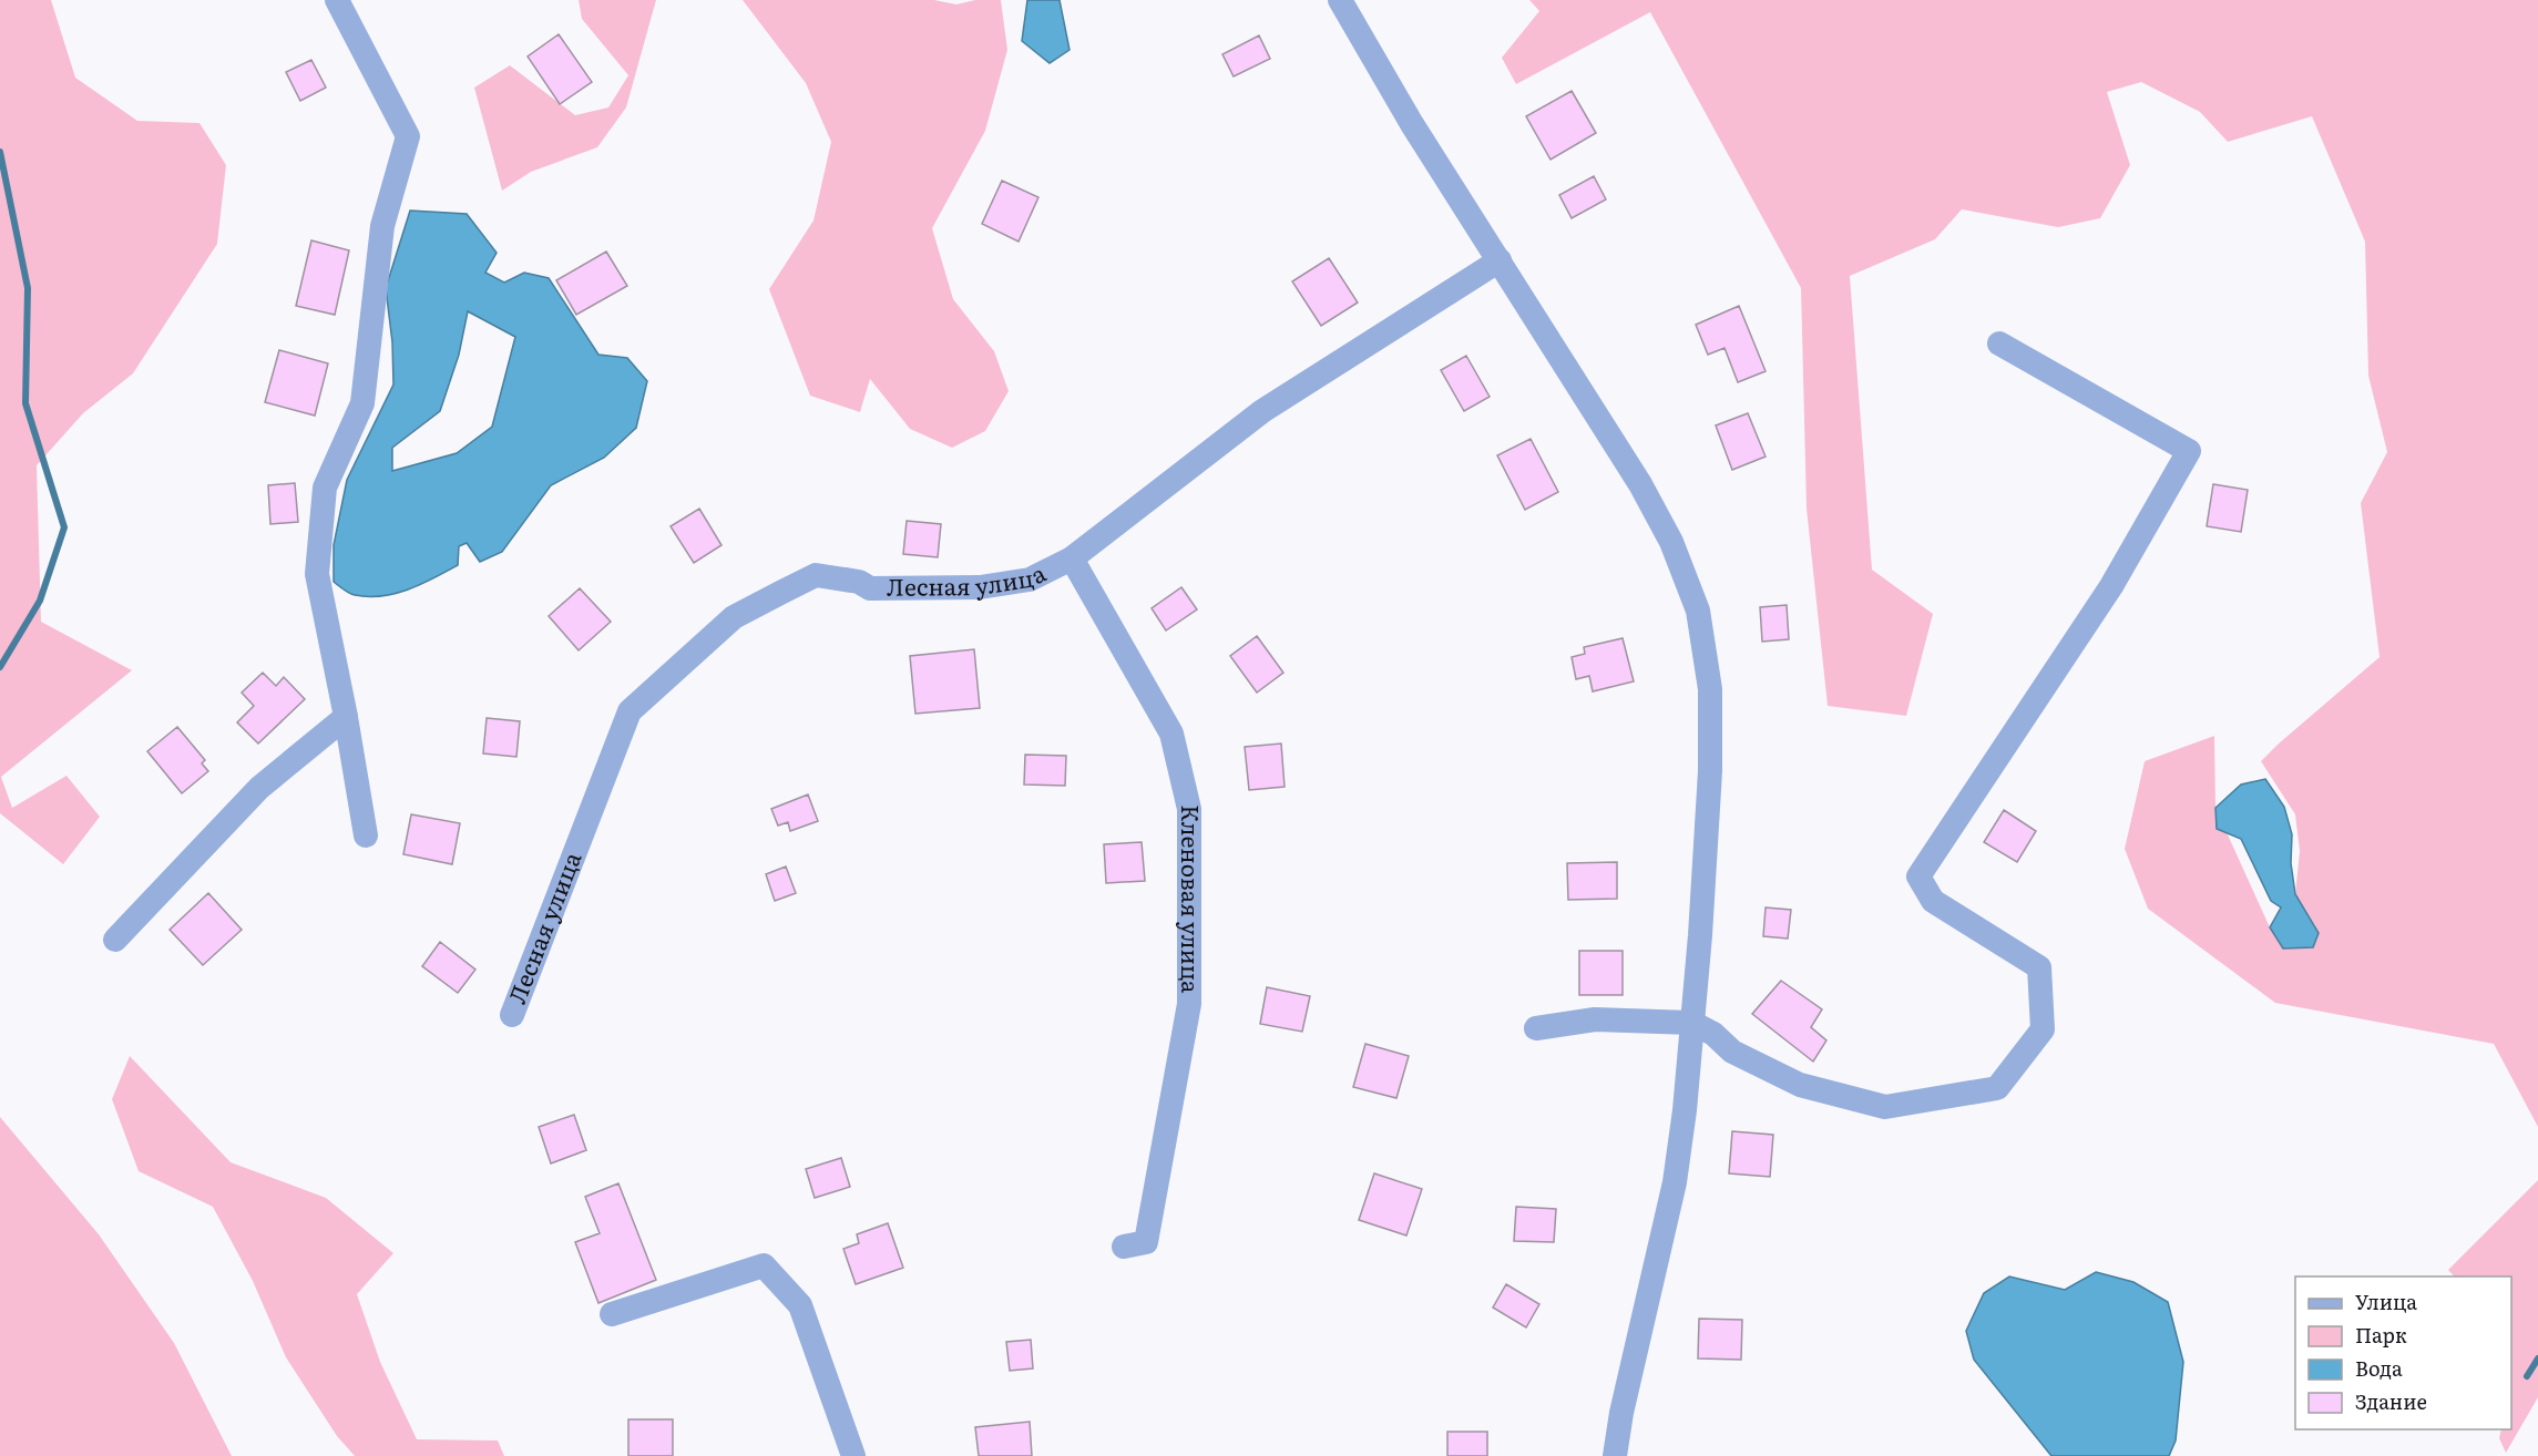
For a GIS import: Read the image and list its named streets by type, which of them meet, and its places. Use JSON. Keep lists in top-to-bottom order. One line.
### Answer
{"streets":{"street":["Лесная улица","Кленовая улица"]},"crossings":[["Лесная улица","Кленовая улица"]],"legend":["Улица","Парк","Вода","Здание"]}
